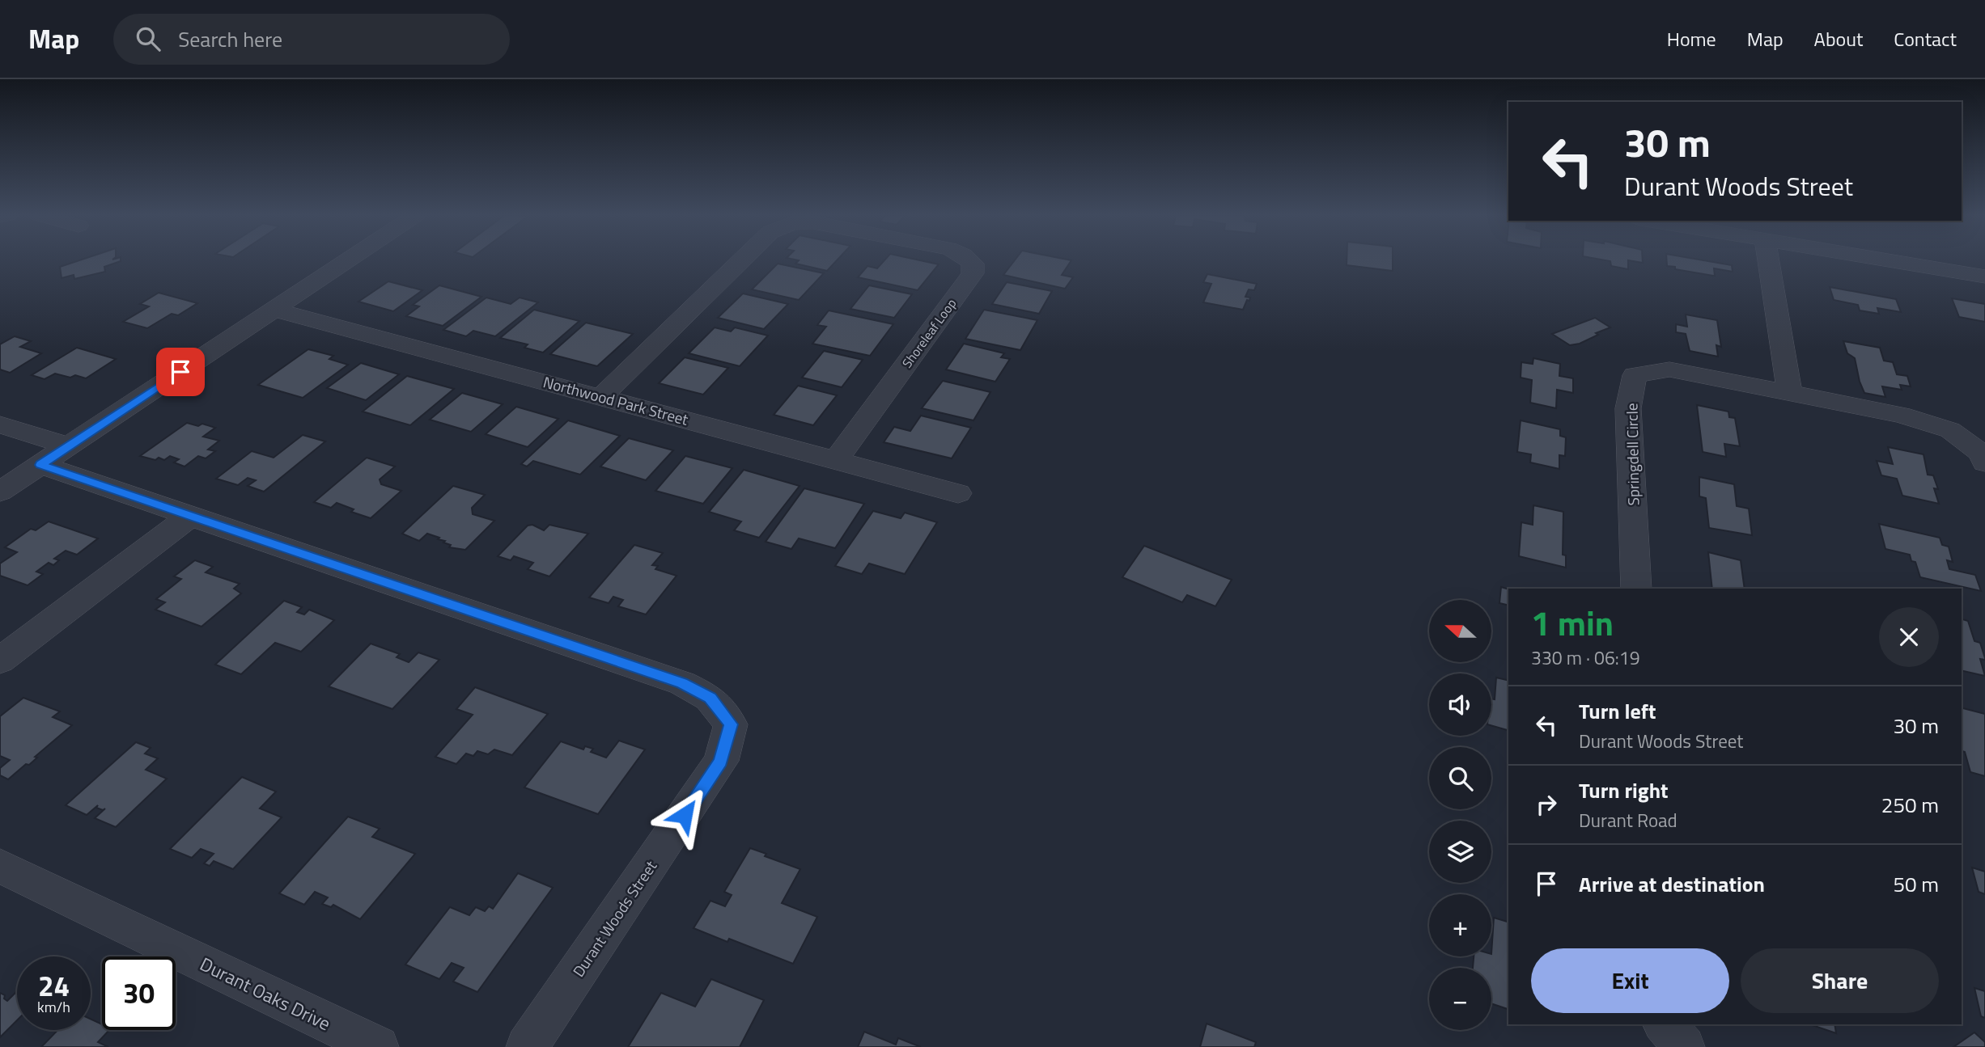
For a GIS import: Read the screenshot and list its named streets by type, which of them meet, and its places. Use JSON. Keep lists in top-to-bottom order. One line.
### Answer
{"streets":{"street":["Shoreleaf Loop","Northwood Park Street","Springdell Circle","Durant Woods Street","Durant Oaks Drive"]},"crossings":[["Shoreleaf Loop","Northwood Park Street"]],"north":"left","page":{"header":"Map","search":"Search here","nav":["Home","Map","About","Contact"],"turn":["30 m","Durant Woods Street"],"heading":["1 min","330 m · 06:19"],"map_buttons":["+","−"],"list":[{"name":"Turn left","note":"Durant Woods Street","value":"30 m"},{"name":"Turn right","note":"Durant Road","value":"250 m"},{"name":"Arrive at destination","value":"50 m"}],"buttons":["Exit","Share"],"speed":"24 km/h","limit":"30"}}
